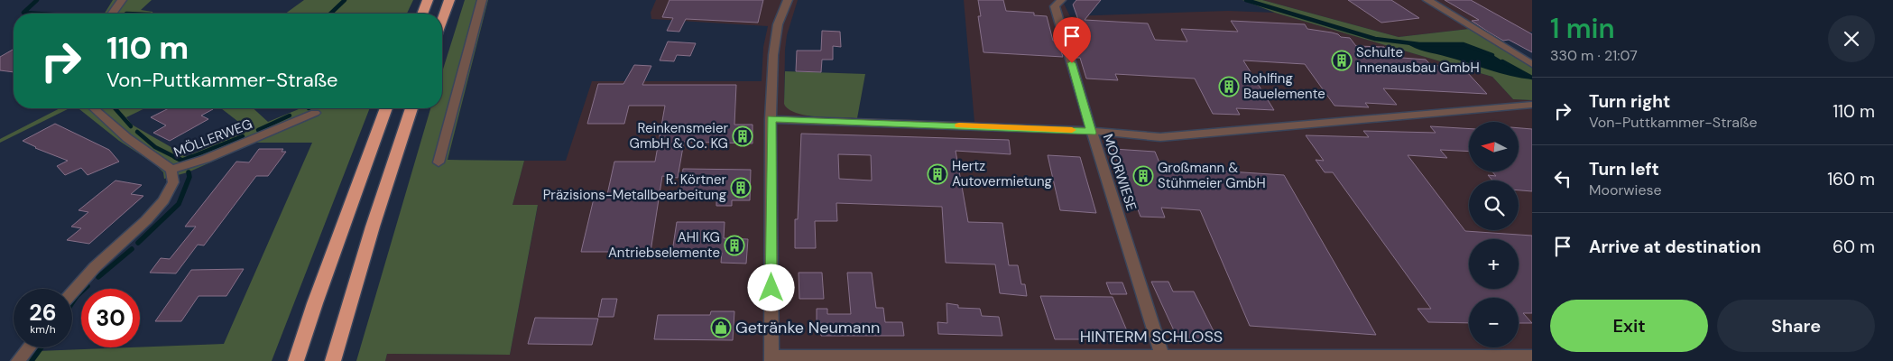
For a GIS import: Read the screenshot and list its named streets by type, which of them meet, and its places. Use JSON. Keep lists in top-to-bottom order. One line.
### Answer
{"streets":{"street":["MÖLLERWEG","MOORWIESE","HINTERM SCHLOSS"]},"crossings":[["MOORWIESE","HINTERM SCHLOSS"]],"places":{"building":["Schulte Innenausbau GmbH","Rohlfing Bauelemente","Reinkensmeier GmbH & Co. KG","Hertz Autovermietung","Großmann & Stühmeier GmbH","R. Körtner Präzisions-Metallbearbeitung","AHI KG Antriebselemente"],"shop":["Getränke Neumann"]},"north":"left","page":{"heading":["1 min","330 m · 21:07"],"turn":["110 m","Von-Puttkammer-Straße"],"list":[{"name":"Turn right","note":"Von-Puttkammer-Straße","value":"110 m"},{"name":"Turn left","note":"Moorwiese","value":"160 m"},{"name":"Arrive at destination","value":"60 m"}],"map_buttons":["+","−"],"speed":"26 km/h","limit":"30","buttons":["Exit","Share"]}}
